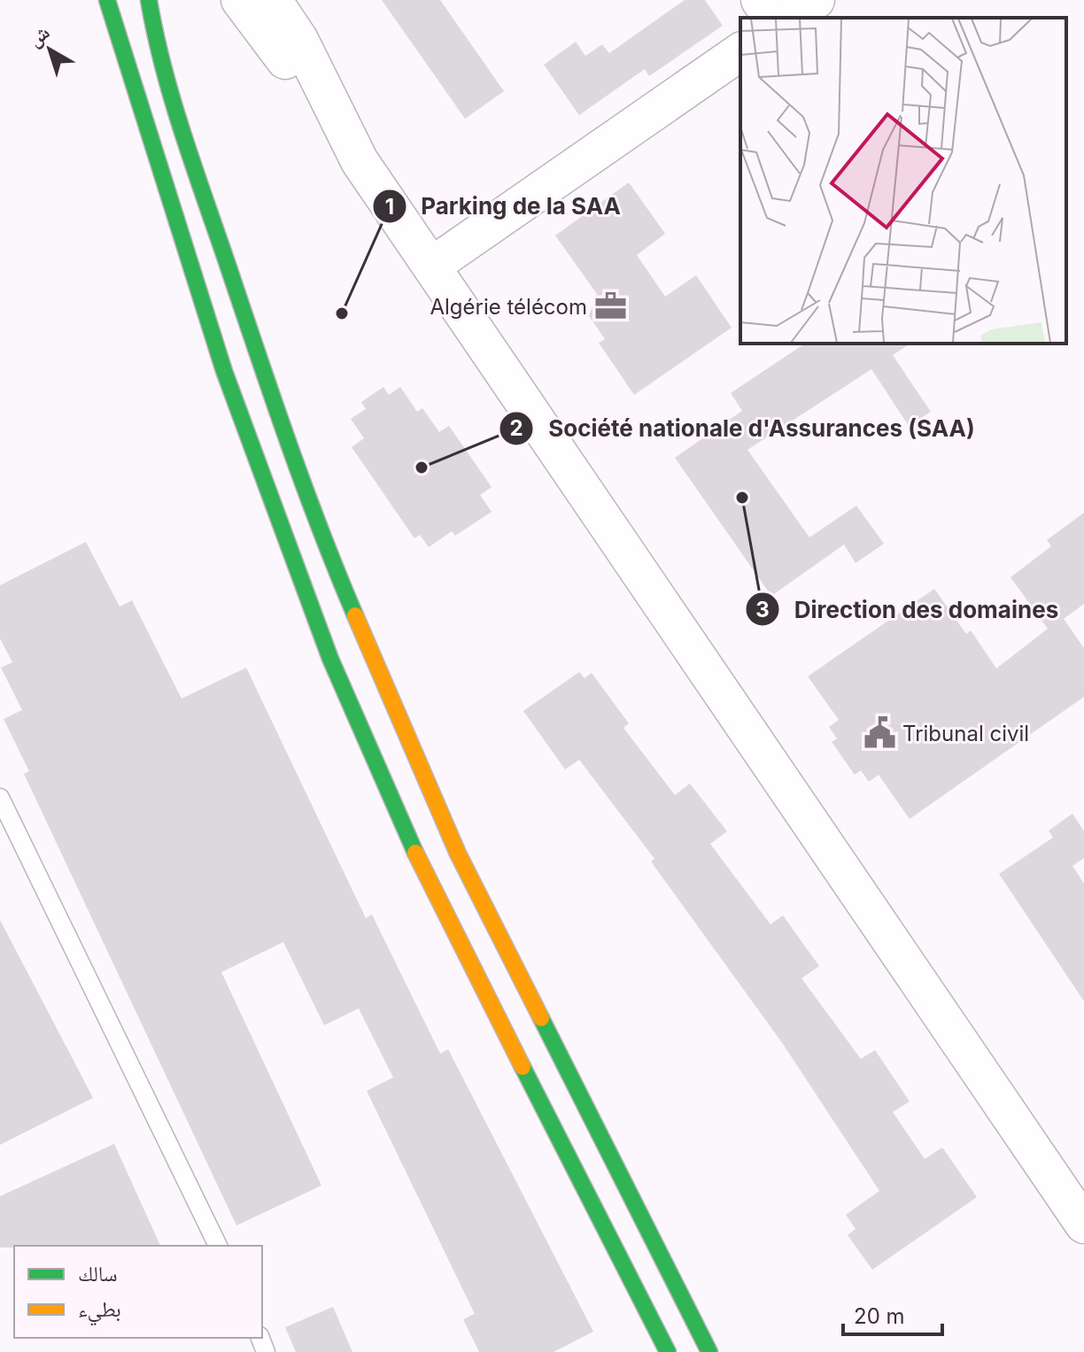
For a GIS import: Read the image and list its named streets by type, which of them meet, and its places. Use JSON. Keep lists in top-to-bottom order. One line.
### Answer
{"places":{"office":["Algérie télécom"],"other":["Parking de la SAA","Société nationale d'Assurances (SAA)","Direction des domaines"],"public building":["Tribunal civil"]},"legend":["سالك","بطيء"],"scale_bar":"20 m","north":"top left"}
